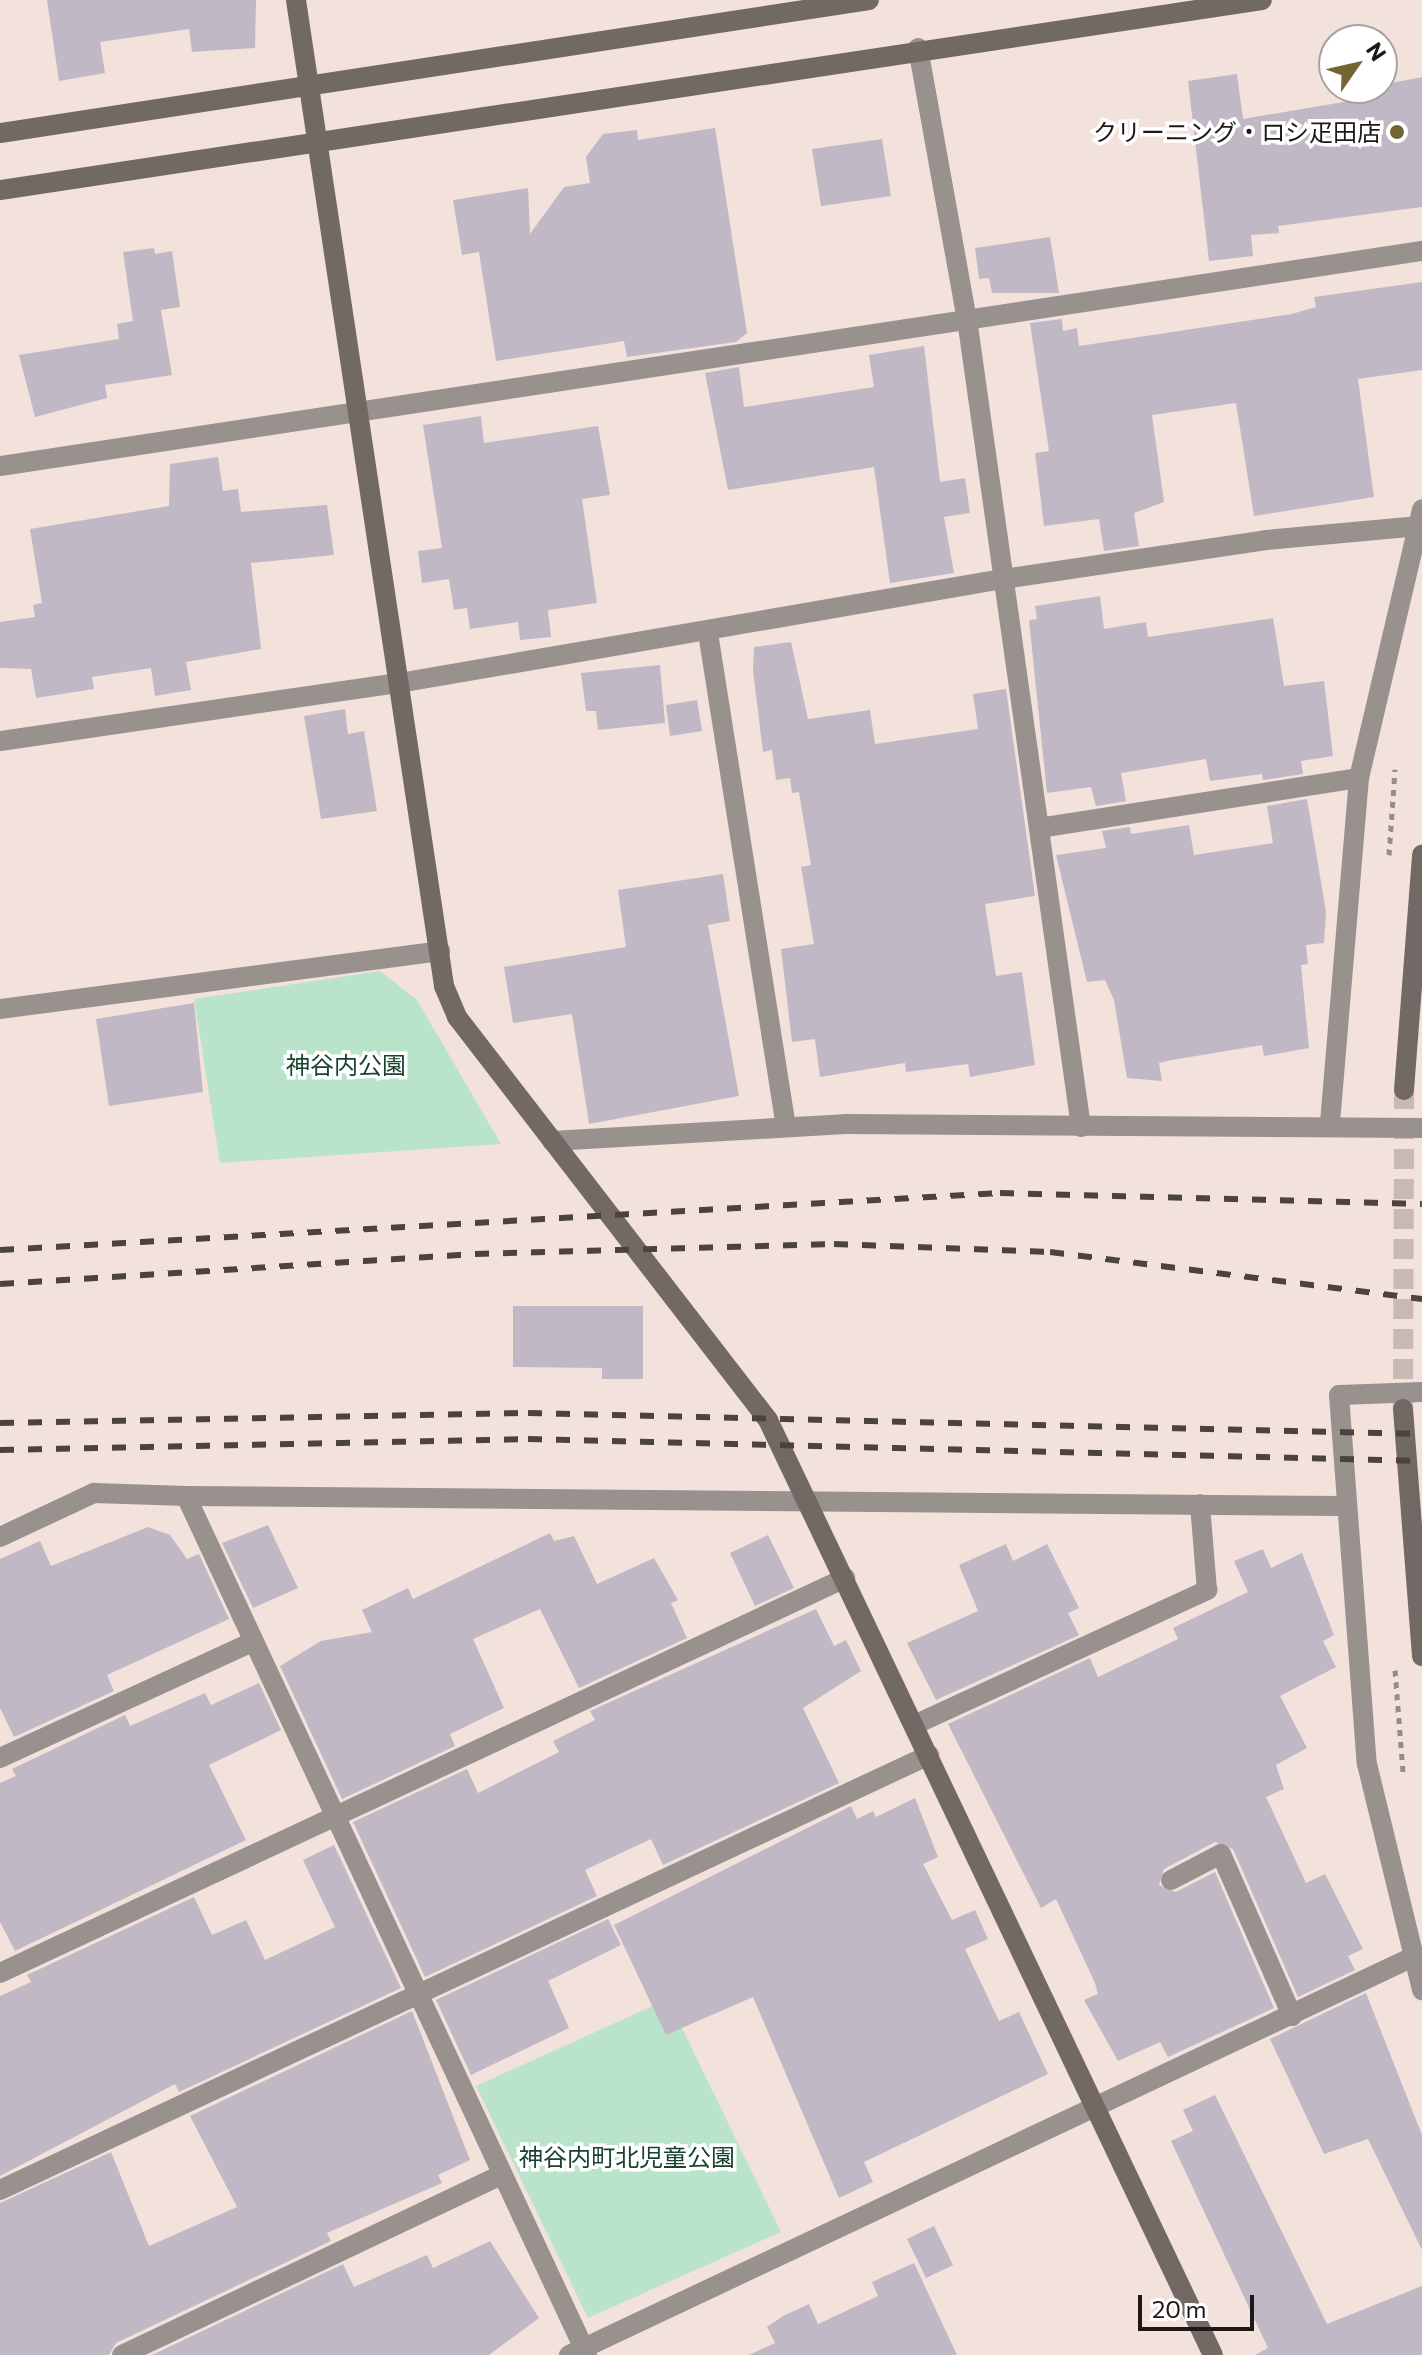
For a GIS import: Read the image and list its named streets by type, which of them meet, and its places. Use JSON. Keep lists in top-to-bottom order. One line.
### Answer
{"parks":["神谷内公園","神谷内町北児童公園"],"places":["クリーニング・ロシ疋田店"],"scale_bar":"20 m","north":"top right"}
